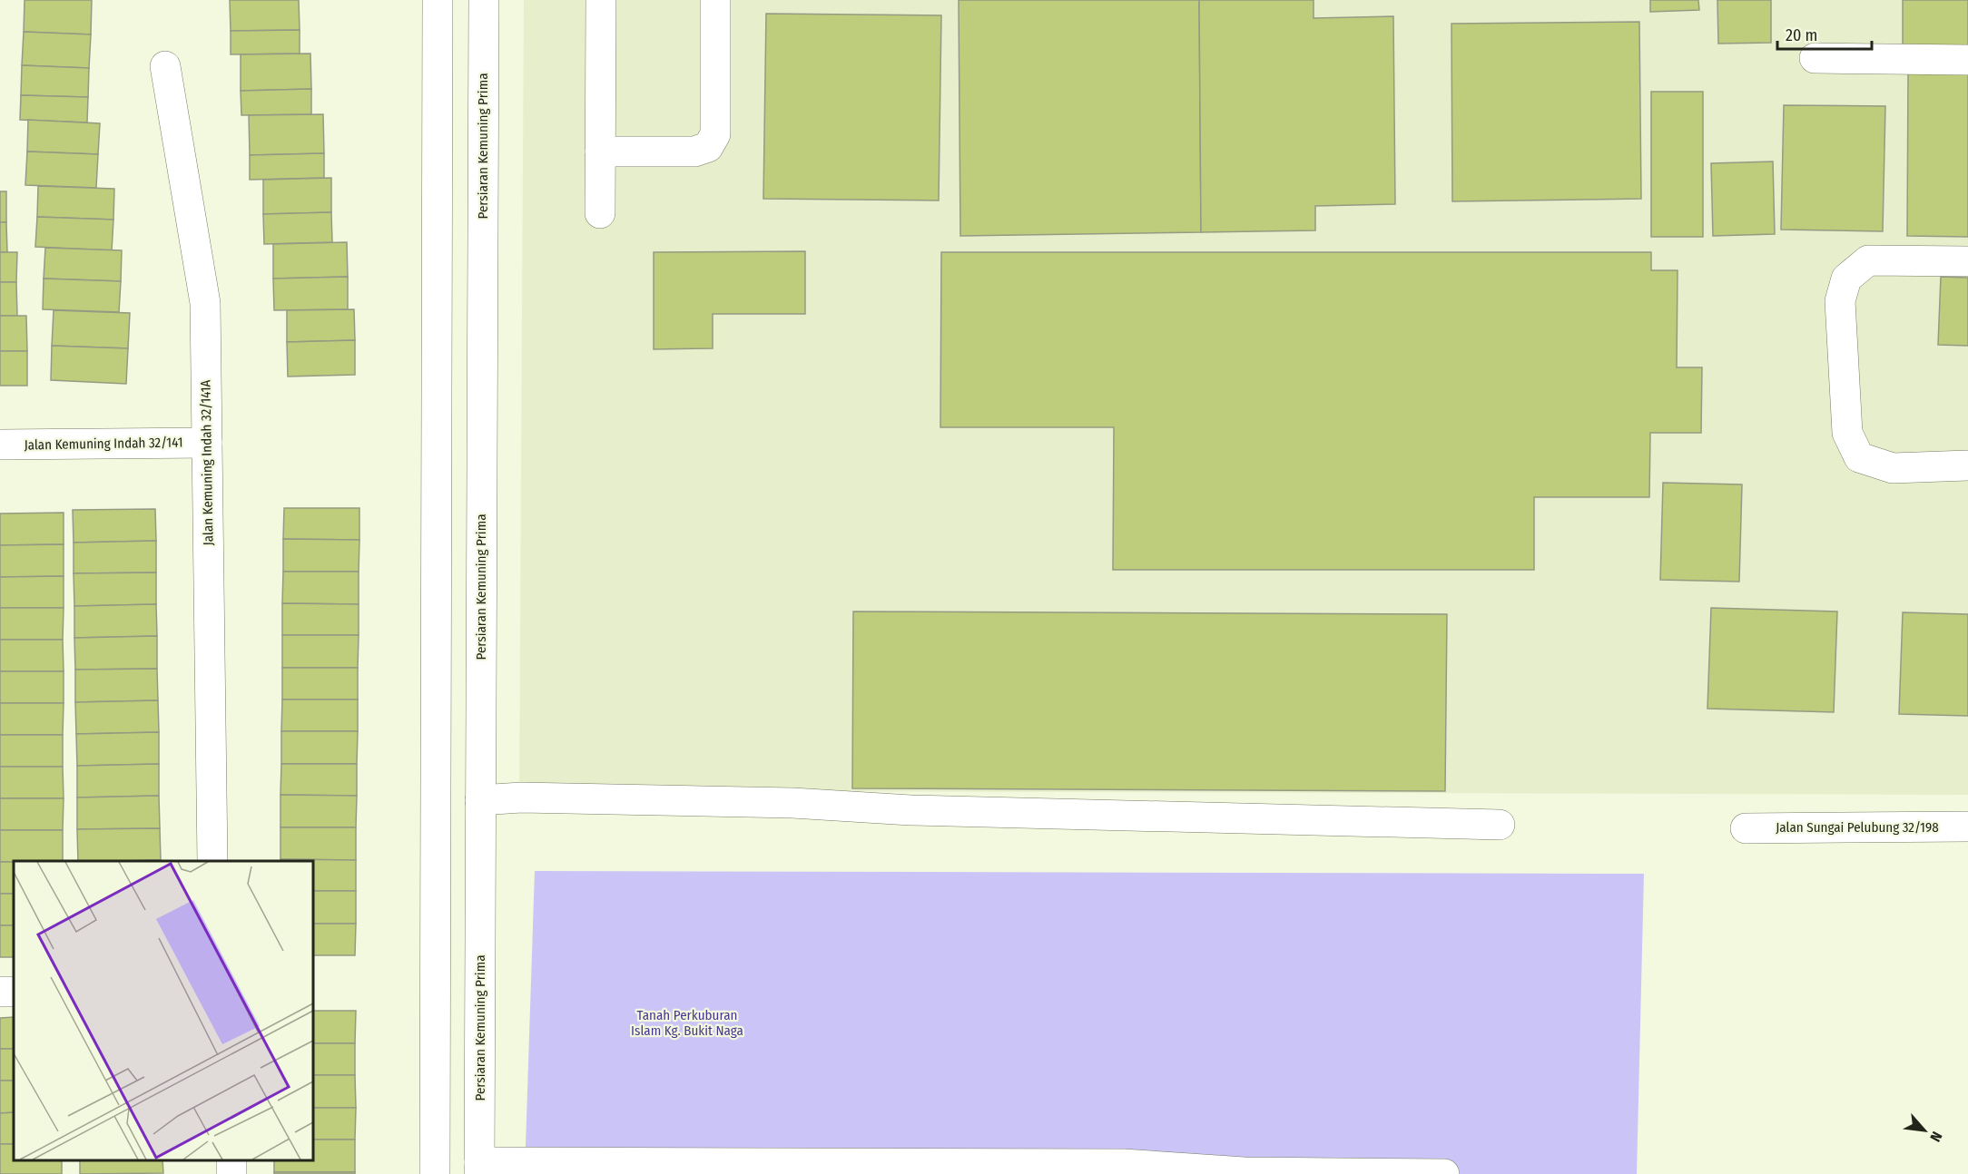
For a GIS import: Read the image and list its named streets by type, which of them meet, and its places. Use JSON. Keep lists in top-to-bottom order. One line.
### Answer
{"streets":{"street":["Persiaran Kemuning Prima","Jalan Kemuning Indah 32/141","Jalan Kemuning Indah 32/141A","Jalan Sungai Pelubung 32/198"]},"crossings":[["Jalan Kemuning Indah 32/141","Jalan Kemuning Indah 32/141A"]],"parks":["Tanah Perkuburan Islam Kg. Bukit Naga"],"scale_bar":"20 m","north":"bottom right"}
